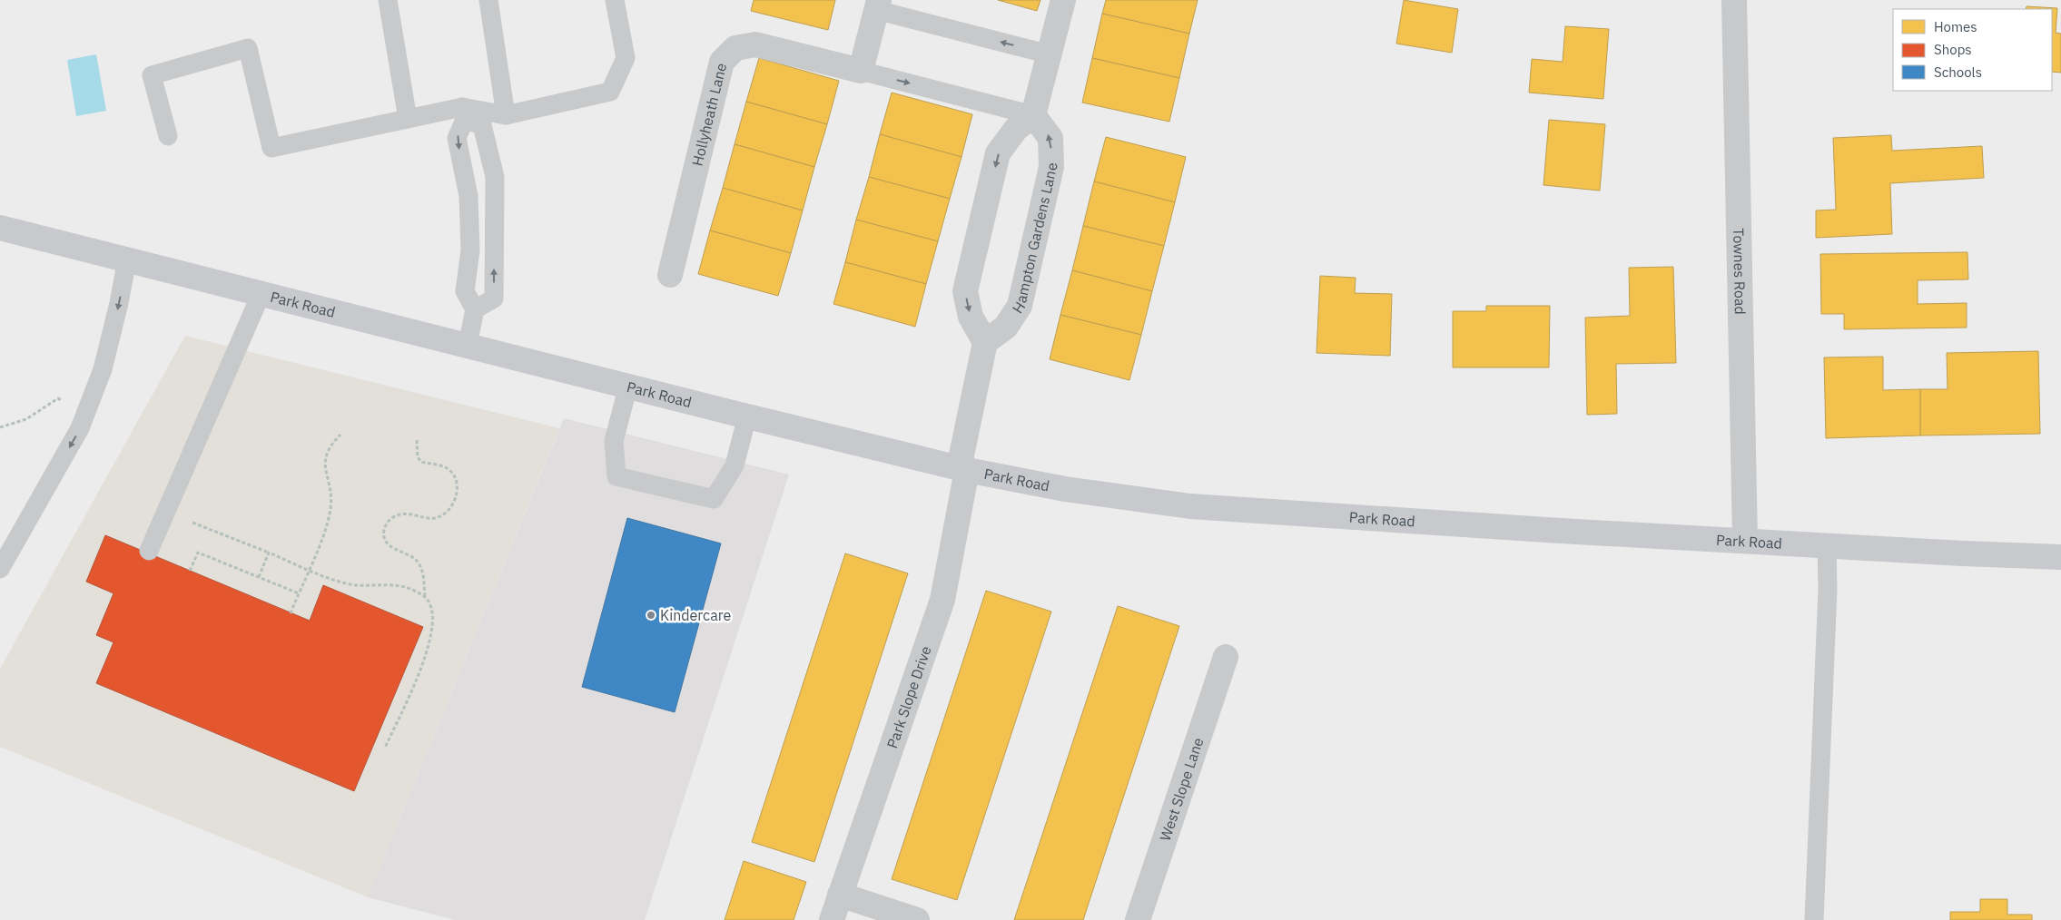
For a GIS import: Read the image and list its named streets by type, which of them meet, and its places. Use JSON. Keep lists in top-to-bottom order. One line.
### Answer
{"streets":{"main road":["Park Road"],"street":["Hollyheath Lane","Hampton Gardens Lane","Townes Road","Park Slope Drive","West Slope Lane"]},"crossings":[["Townes Road","Park Road"],["Park Road","Park Slope Drive"]],"places":["Kindercare"],"legend":["Homes","Shops","Schools"]}
